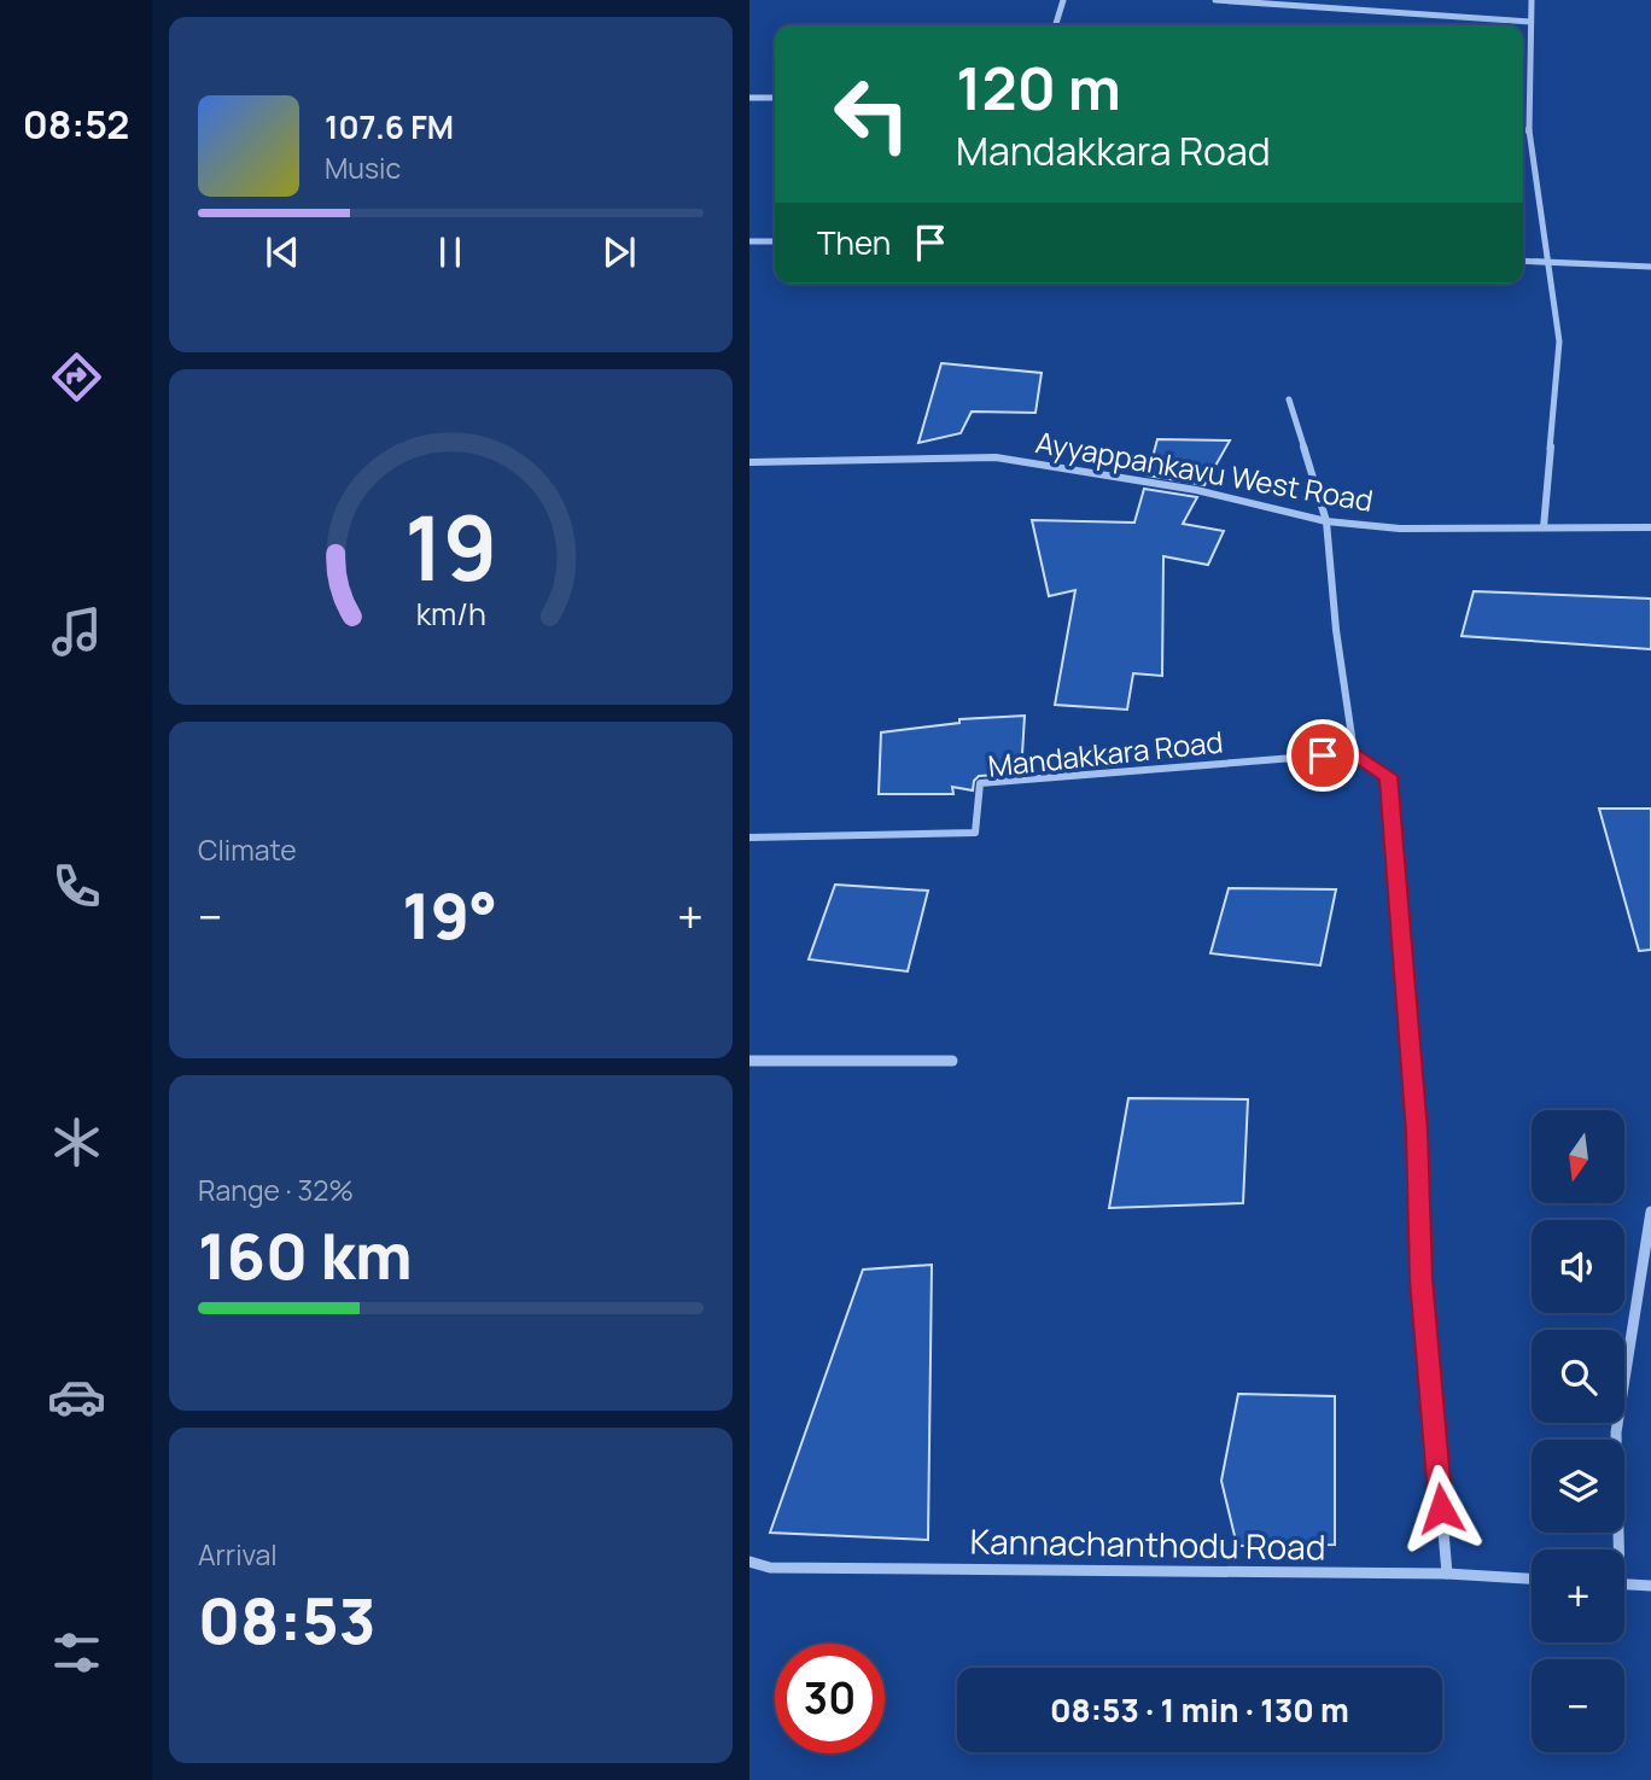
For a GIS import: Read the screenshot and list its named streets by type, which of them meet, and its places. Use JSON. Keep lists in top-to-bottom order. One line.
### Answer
{"streets":{"street":["Ayyappankavu West Road","Mandakkara Road","Kannachanthodu Road"]},"north":"bottom","page":{"tabs":"08:52","turn":["120 m","Mandakkara Road"],"song":["107.6 FM","Music"],"then":"Then","tile":["Climate",["Range · 32%","160 km"],["Arrival","08:53"]],"heat":["−","19°","+"],"map_buttons":["+","−"],"limit":"30","trip":"08:53 · 1 min · 130 m","gauge":["19","km/h"]}}
